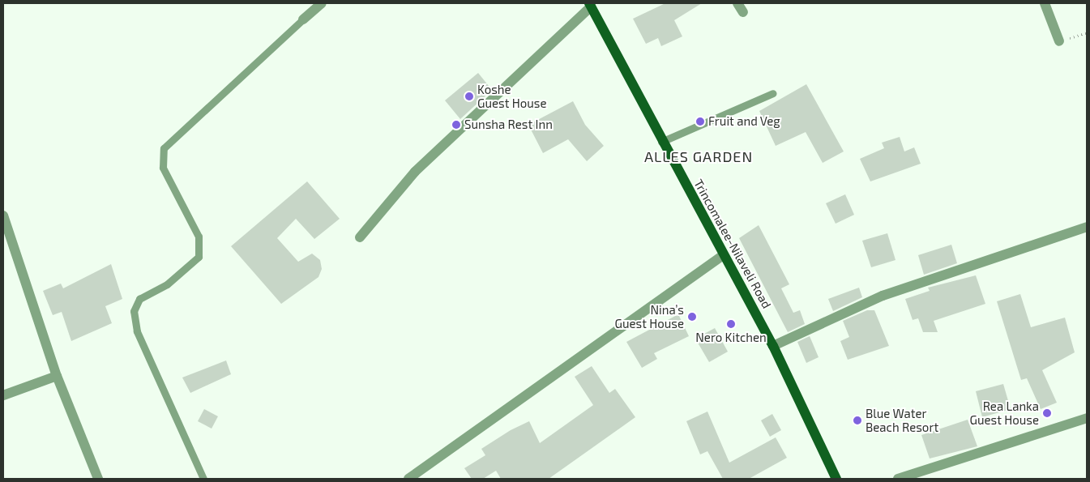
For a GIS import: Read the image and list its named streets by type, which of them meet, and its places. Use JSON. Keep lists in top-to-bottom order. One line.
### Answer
{"streets":{"main road":["Trincomalee-Nilaveli Road"]},"districts":["ALLES GARDEN"],"places":["Koshe Guest House","Fruit and Veg","Sunsha Rest Inn","Nina’s Guest House","Nero Kitchen","Rea Lanka Guest House","Blue Water Beach Resort"]}
